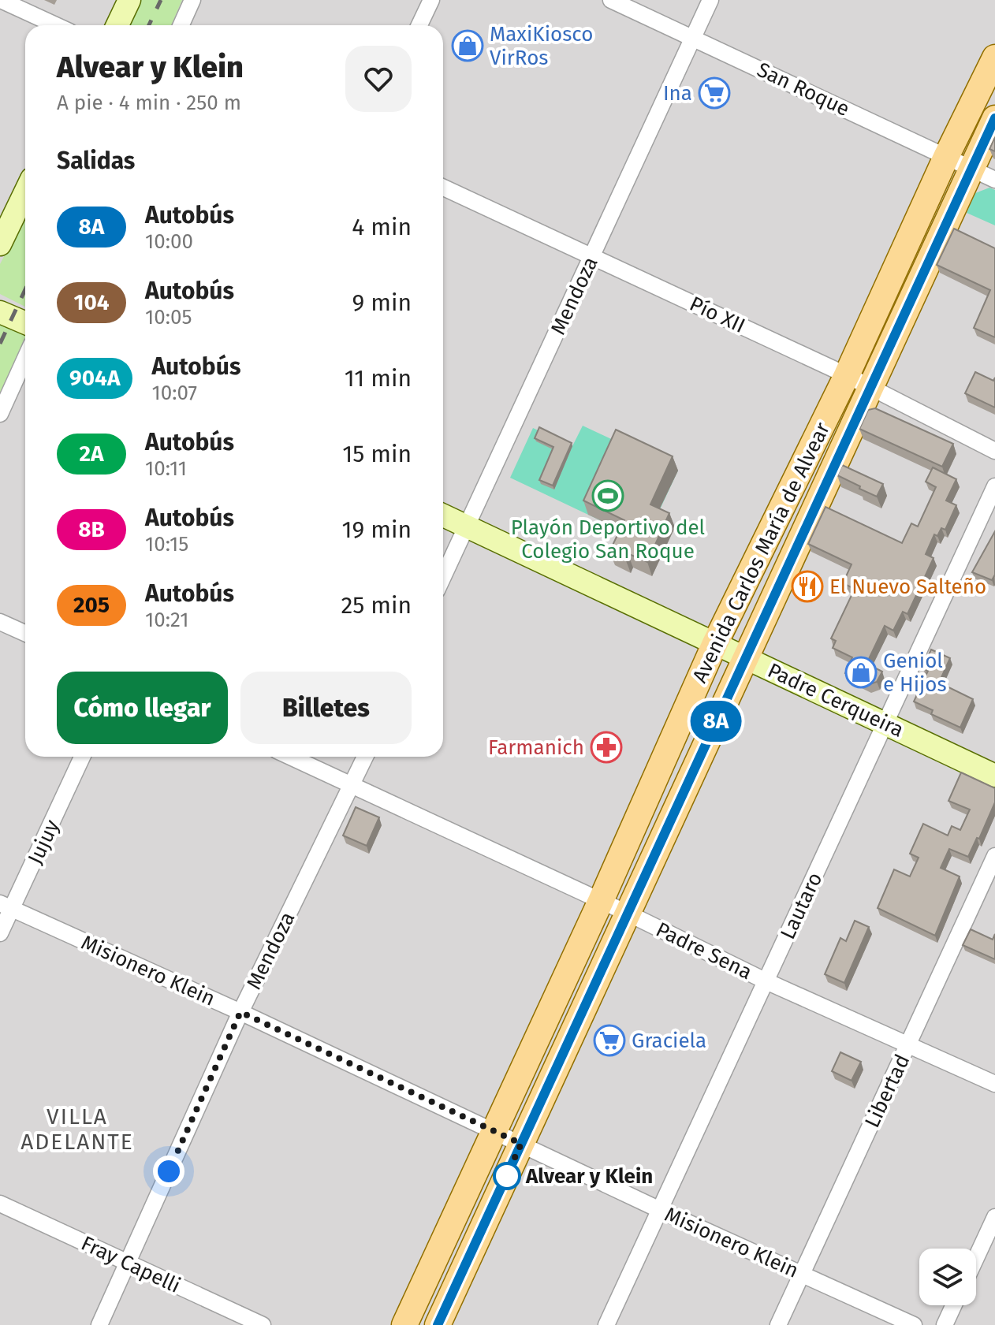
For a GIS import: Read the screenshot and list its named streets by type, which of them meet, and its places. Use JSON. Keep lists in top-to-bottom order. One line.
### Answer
{"streets":{"main road":["Avenida Carlos María de Alvear"],"street":["San Roque","Mendoza","Pío XII","Padre Cerqueira","Jujuy","Lautaro","Padre Sena","Misionero Klein","Libertad","Fray Capelli"]},"crossings":[["San Roque","Mendoza"],["San Roque","Avenida Carlos María de Alvear"],["Mendoza","Pío XII"],["Mendoza","Padre Cerqueira"],["Mendoza","Padre Sena"],["Mendoza","Misionero Klein"],["Mendoza","Fray Capelli"],["Pío XII","Avenida Carlos María de Alvear"],["Avenida Carlos María de Alvear","Padre Cerqueira"],["Avenida Carlos María de Alvear","Padre Sena"],["Avenida Carlos María de Alvear","Misionero Klein"],["Padre Cerqueira","Lautaro"],["Jujuy","Misionero Klein"],["Lautaro","Padre Sena"],["Lautaro","Misionero Klein"],["Padre Sena","Libertad"],["Misionero Klein","Libertad"]],"districts":["VILLA ADELANTE"],"places":{"shop":["MaxiKiosco VirRos","Geniol e Hijos"],"supermarket":["Ina","Graciela"],"sports":["Playón Deportivo del Colegio San Roque"],"restaurant":["El Nuevo Salteño"],"pharmacy":["Farmanich"],"other":["Alvear y Klein"]},"lines":["bus line 8A"],"page":{"on_map":"8A","heading":[["Alvear y Klein","A pie · 4 min · 250 m"],"Salidas"],"list":[{"mark":"8A","name":"Autobús","note":"10:00","value":"4 min"},{"mark":"104","name":"Autobús","note":"10:05","value":"9 min"},{"mark":"904A","name":"Autobús","note":"10:07","value":"11 min"},{"mark":"2A","name":"Autobús","note":"10:11","value":"15 min"},{"mark":"8B","name":"Autobús","note":"10:15","value":"19 min"},{"mark":"205","name":"Autobús","note":"10:21","value":"25 min"}],"buttons":["Cómo llegar","Billetes"]}}
